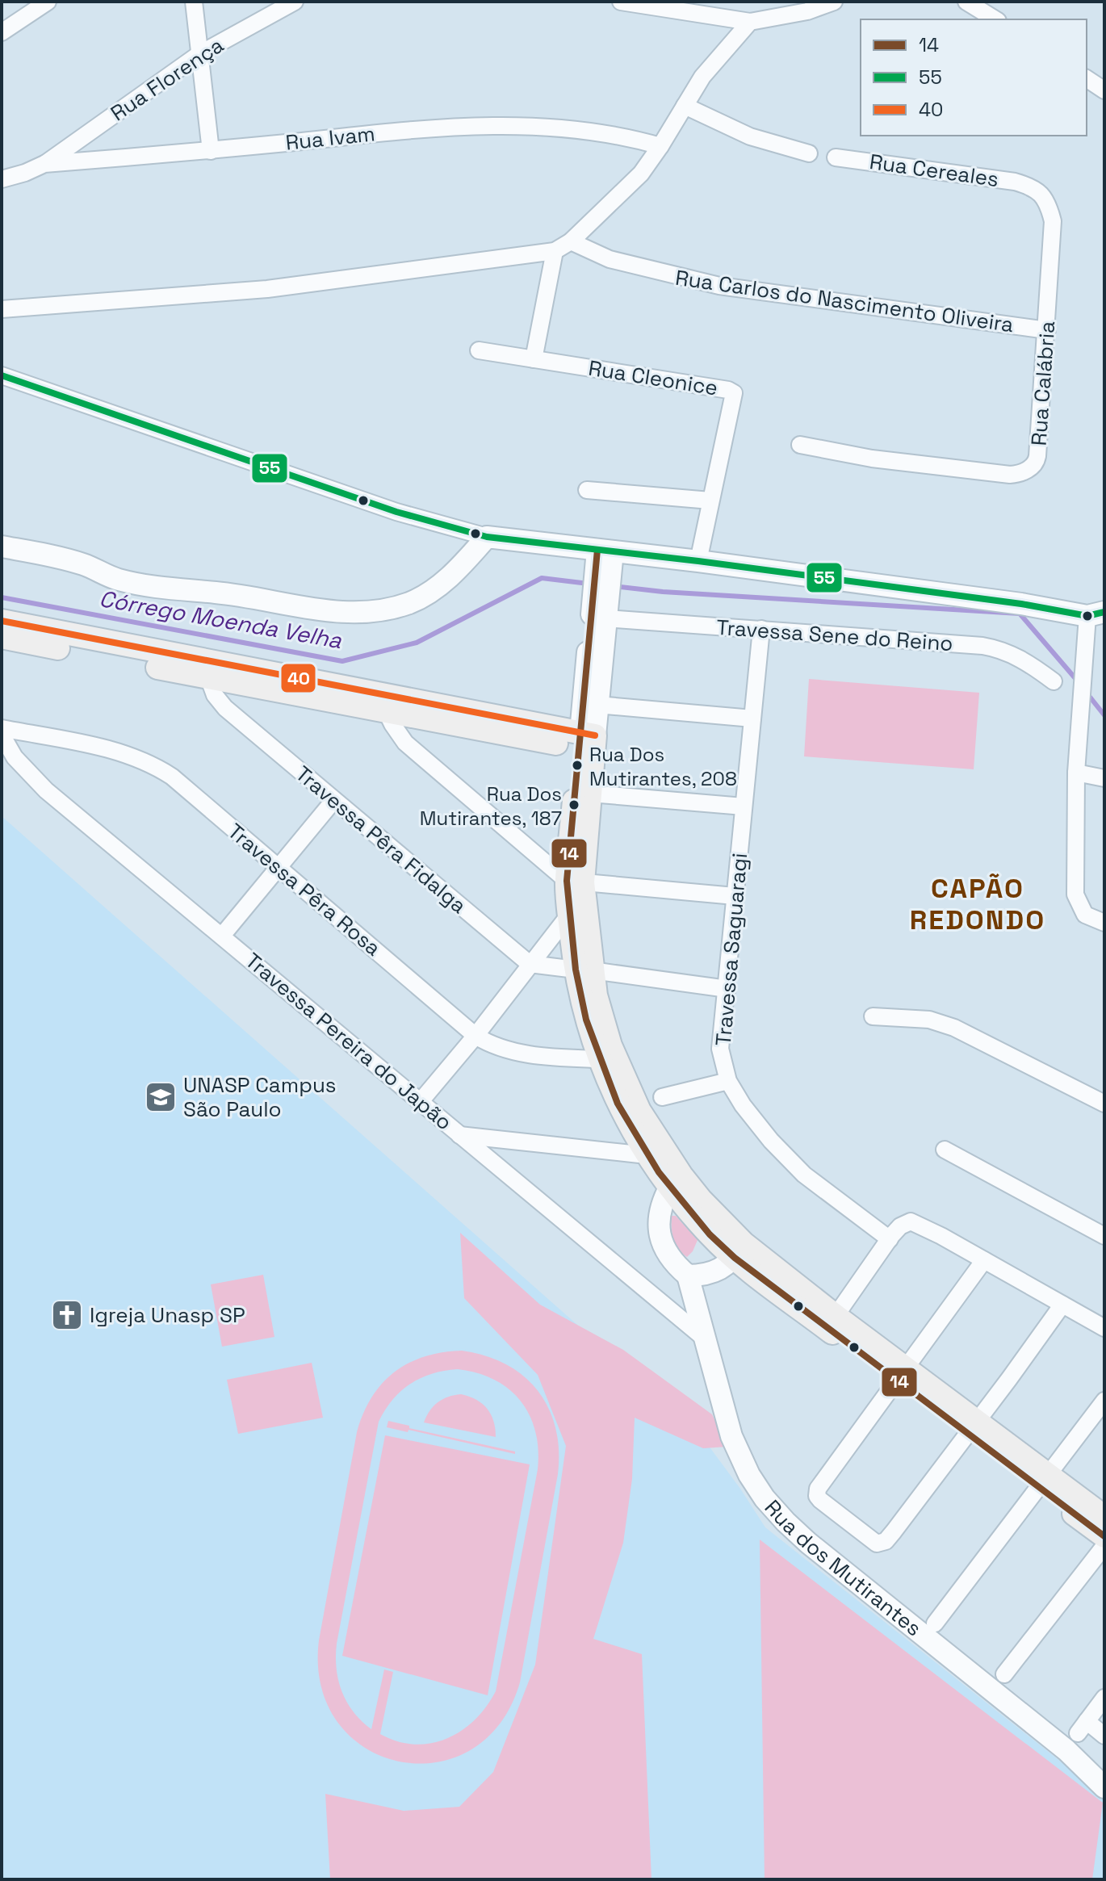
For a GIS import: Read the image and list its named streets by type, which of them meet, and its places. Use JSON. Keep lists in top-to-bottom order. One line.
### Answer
{"streets":{"street":["Rua Florença","Rua Ivam","Rua Cereales","Rua Carlos do Nascimento Oliveira","Rua Cleonice","Rua Calábria","Travessa Sene do Reino","Travessa Pêra Fidalga","Travessa Pêra Rosa","Travessa Saguaragi","Travessa Pereira do Japão","Rua dos Mutirantes"]},"crossings":[["Rua Florença","Rua Ivam"],["Rua Cereales","Rua Calábria"],["Rua Carlos do Nascimento Oliveira","Rua Calábria"],["Travessa Sene do Reino","Travessa Saguaragi"],["Travessa Pereira do Japão","Rua dos Mutirantes"]],"districts":["CAPÃO REDONDO"],"water":["Córrego Moenda Velha"],"places":{"other":["Rua Dos Mutirantes, 208","Rua Dos Mutirantes, 187"],"school or university":["UNASP Campus São Paulo"],"church":["Igreja Unasp SP"]},"lines":["transit line 55","transit line 14","transit line 40"],"legend":["14","55","40"]}
